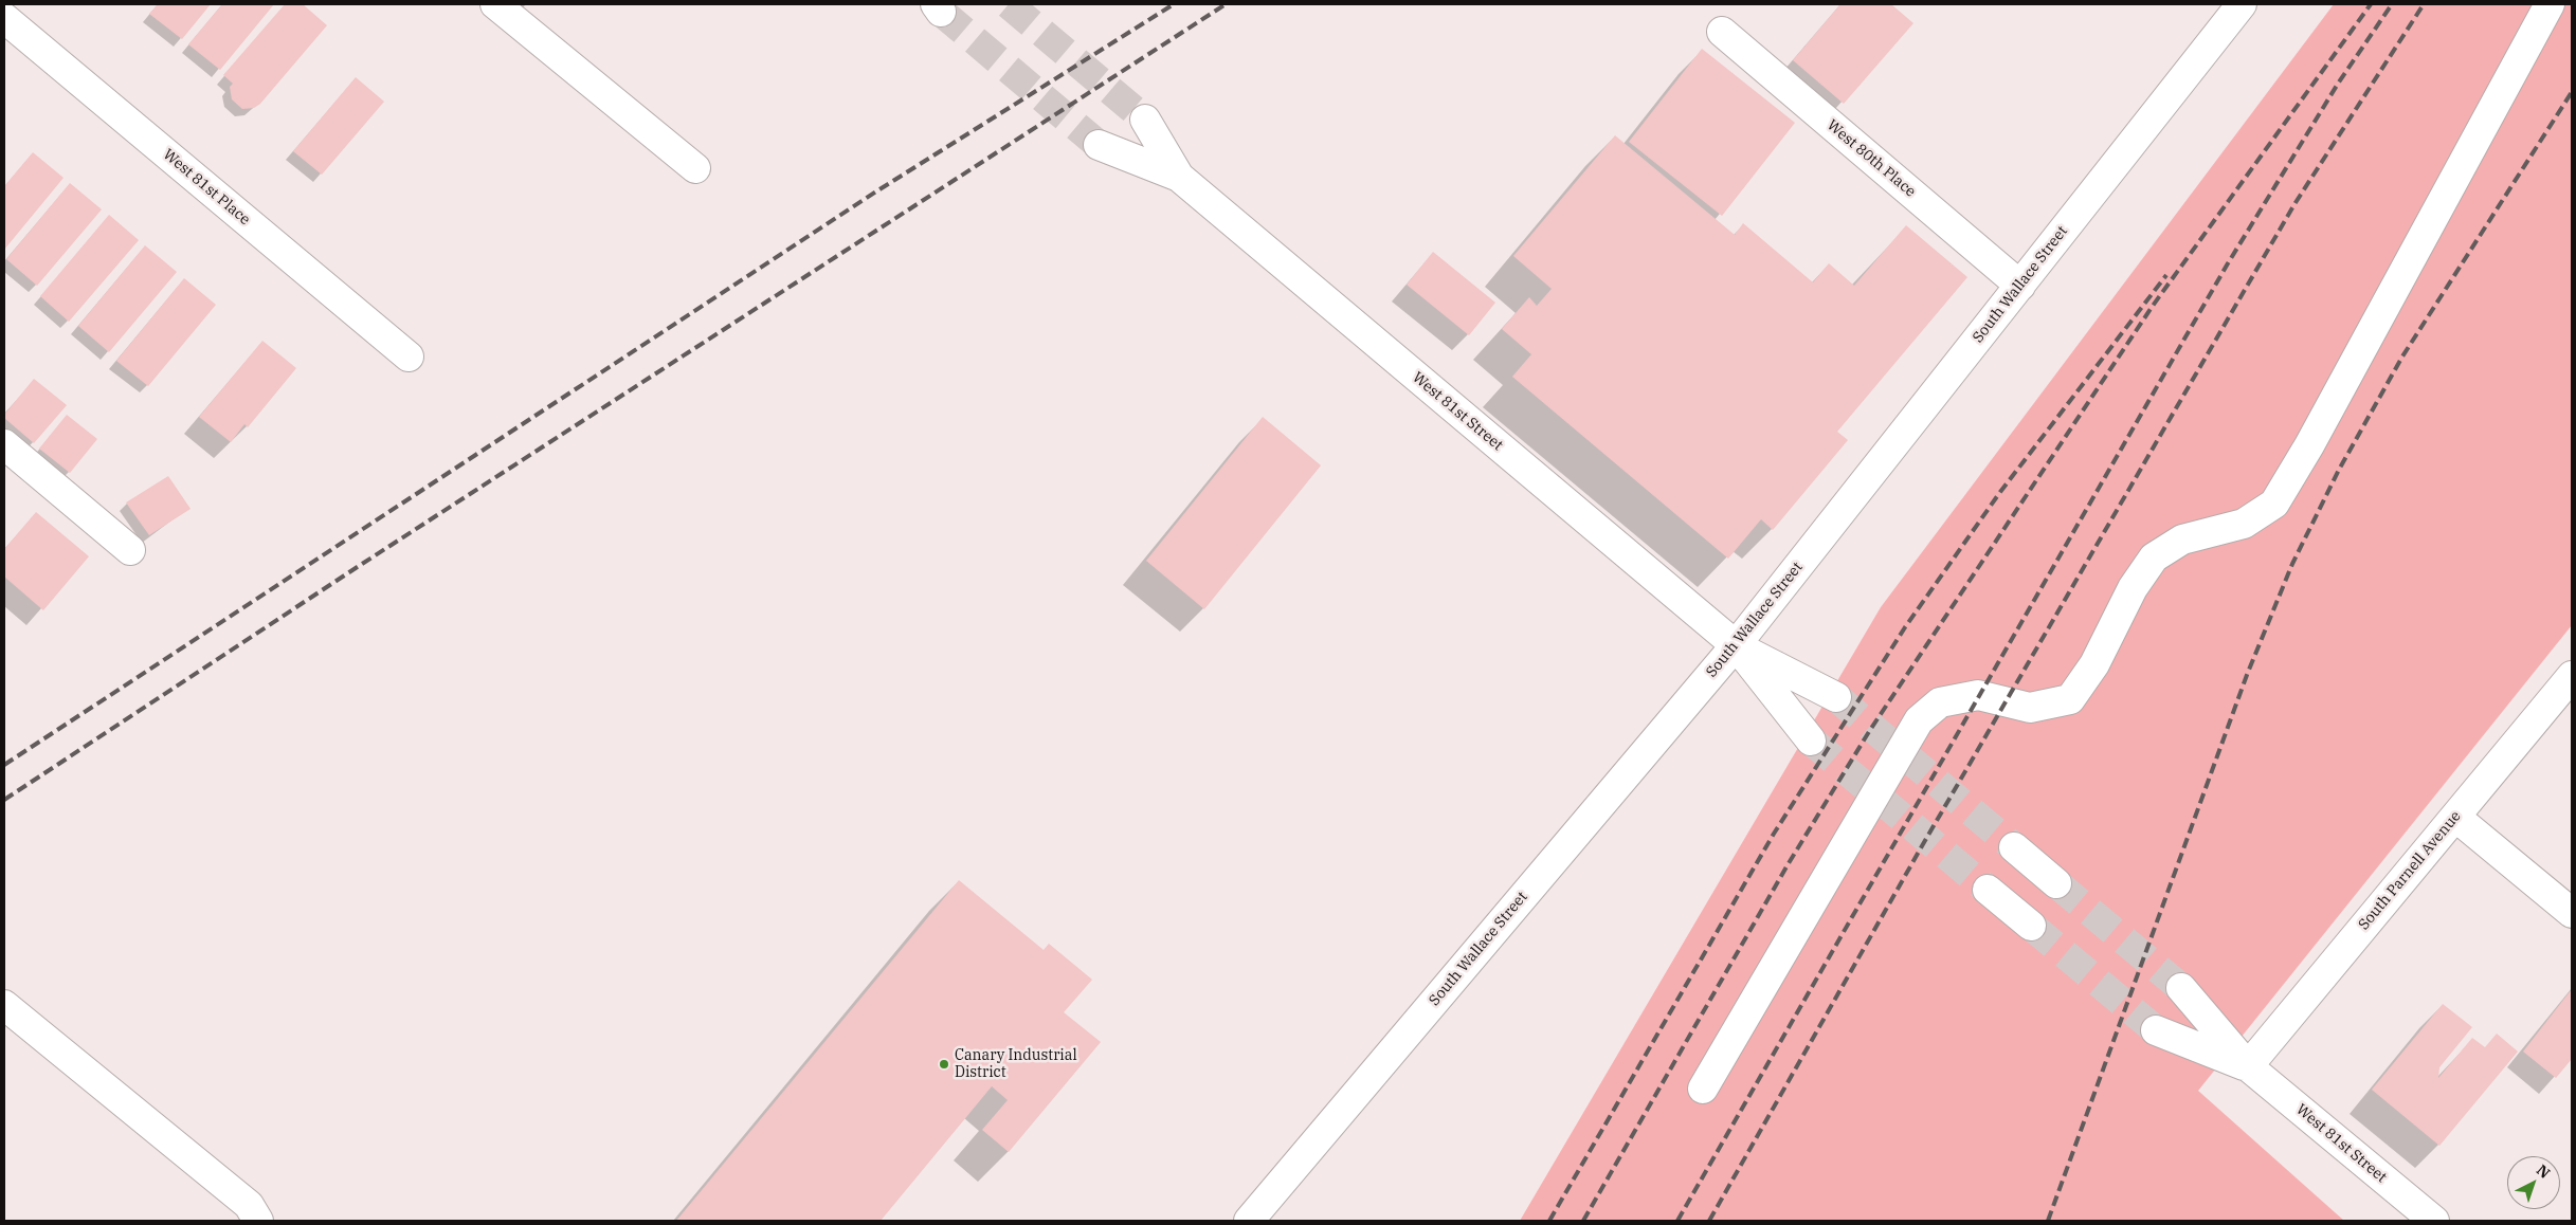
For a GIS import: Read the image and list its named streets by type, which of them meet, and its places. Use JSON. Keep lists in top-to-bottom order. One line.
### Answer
{"streets":{"street":["West 80th Place","West 81st Place","South Wallace Street","West 81st Street","South Parnell Avenue"]},"crossings":[["West 80th Place","South Wallace Street"],["South Wallace Street","West 81st Street"],["West 81st Street","South Parnell Avenue"]],"places":["Canary Industrial District"],"north":"top right"}
